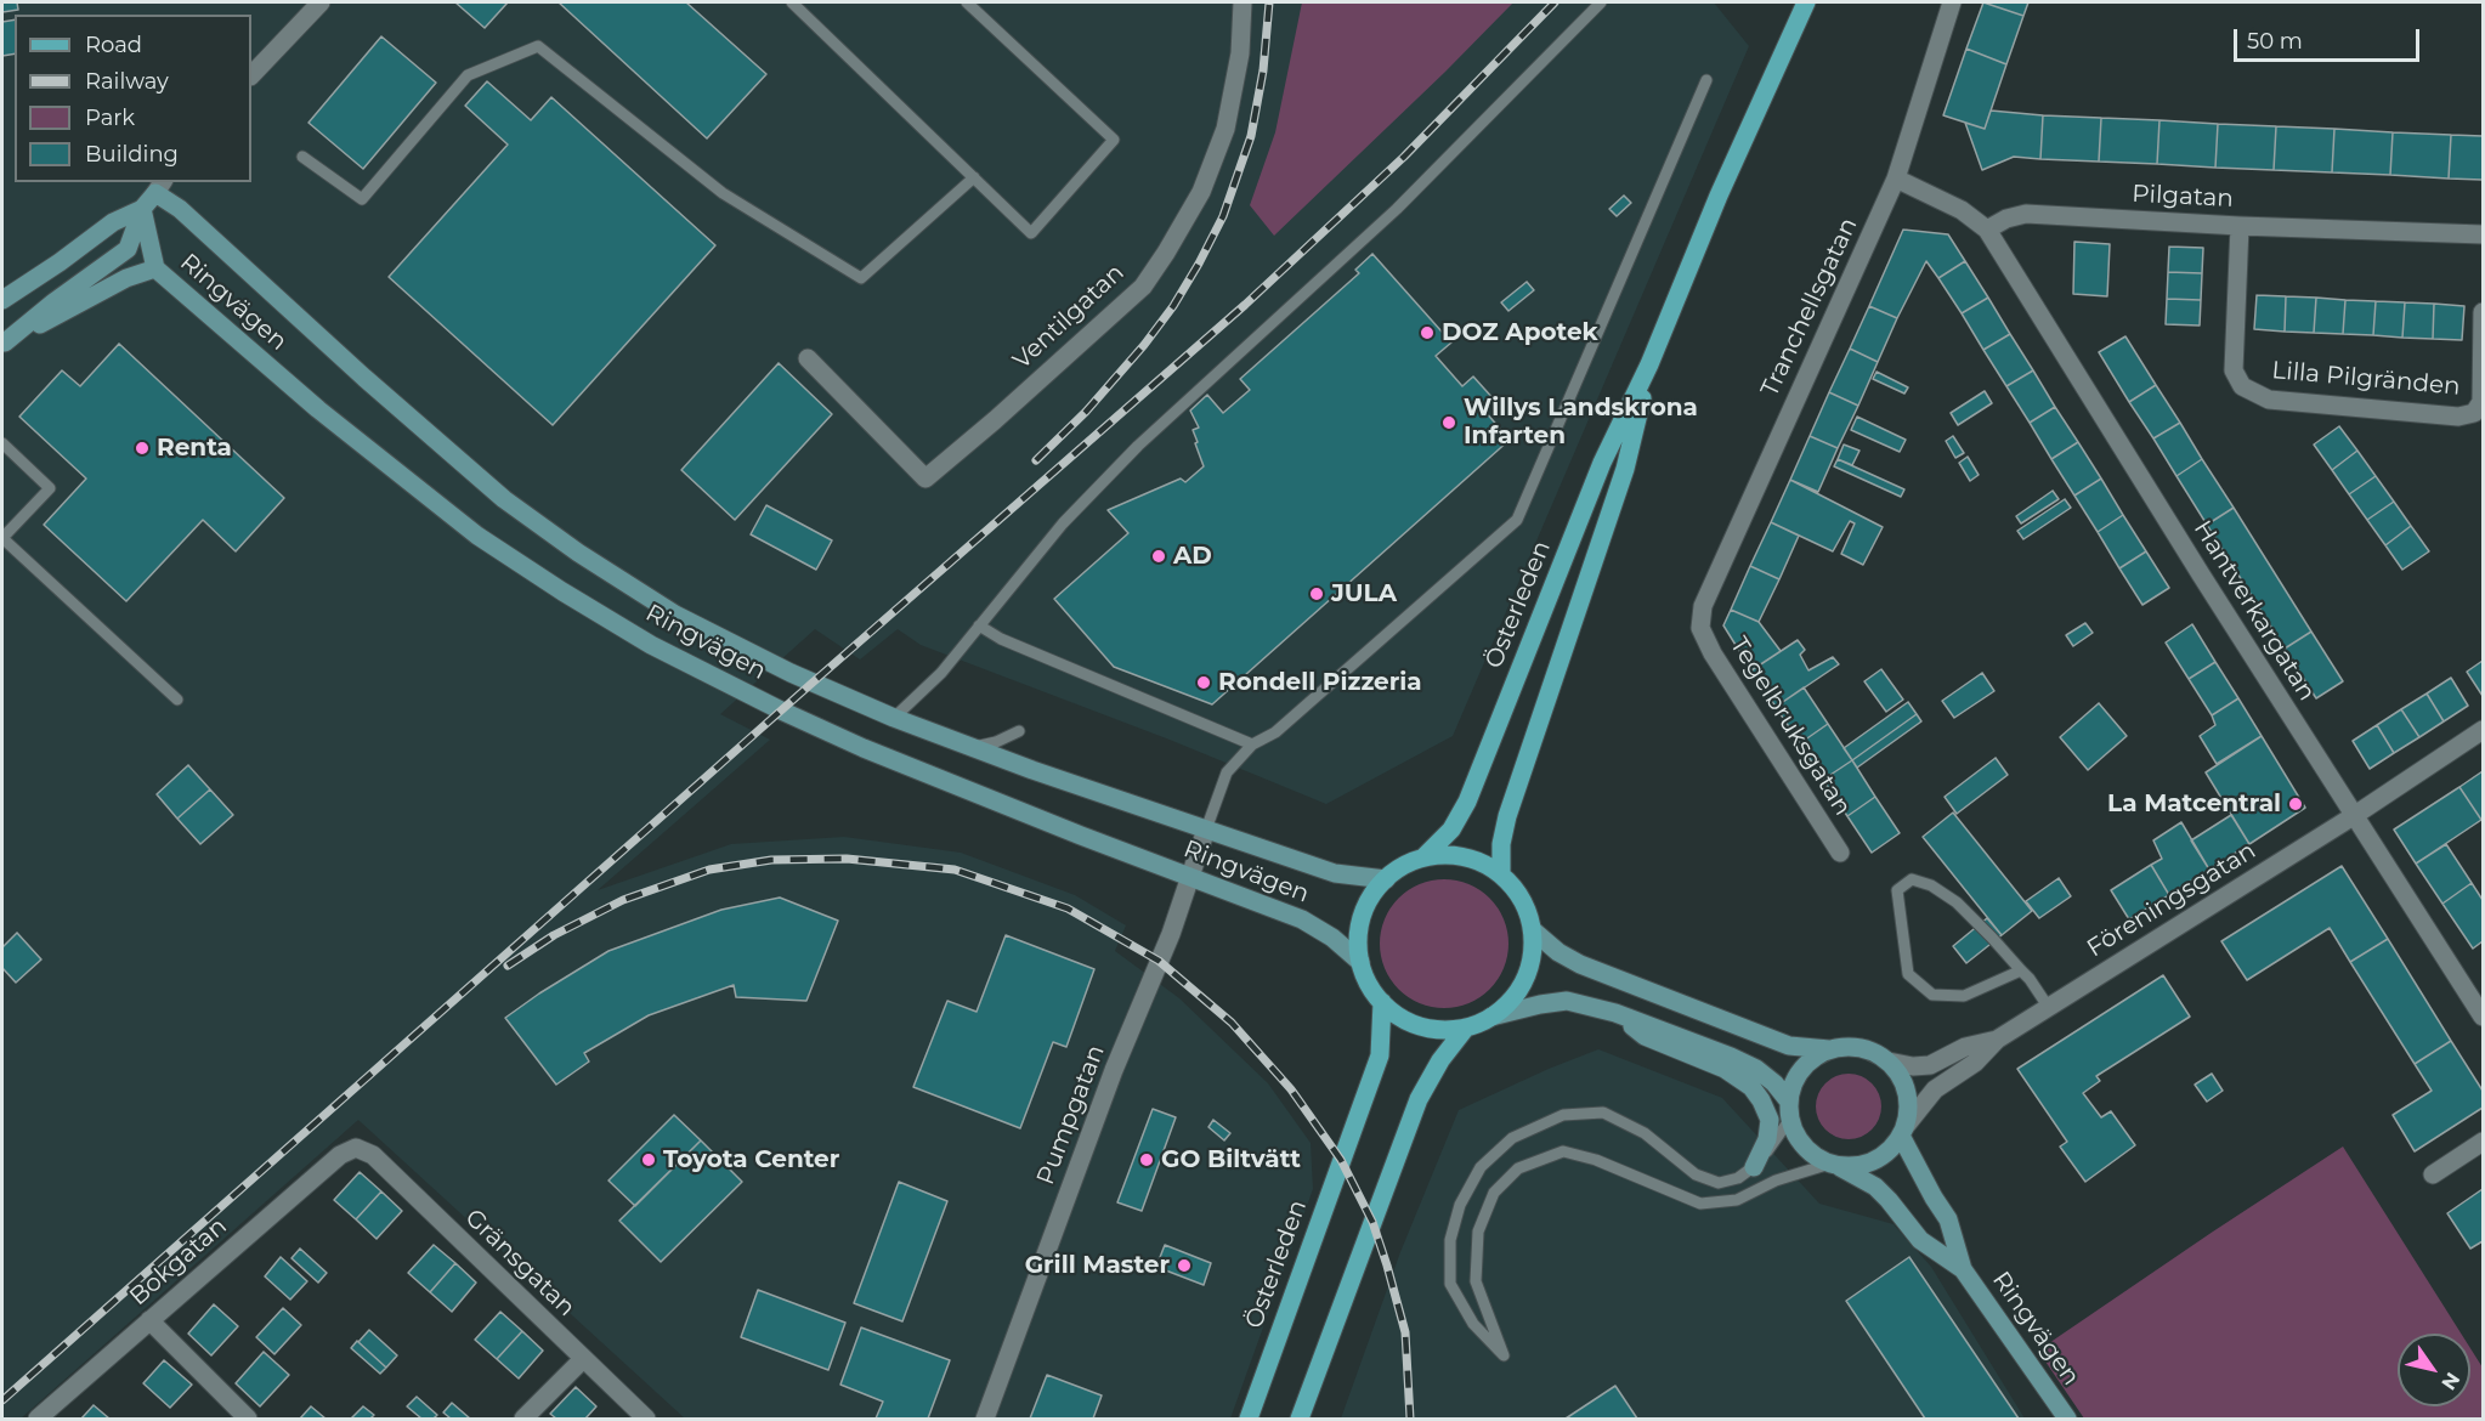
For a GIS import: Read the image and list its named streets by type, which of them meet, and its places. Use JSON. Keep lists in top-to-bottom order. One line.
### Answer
{"streets":{"main road":["Ringvägen","Österleden"],"street":["Pilgatan","Tranchellsgatan","Ventilgatan","Lilla Pilgränden","Hantverkargatan","Tegelbruksgatan","Föreningsgatan","Pumpgatan","Bokgatan","Gränsgatan"]},"crossings":[["Pilgatan","Lilla Pilgränden"],["Pilgatan","Hantverkargatan"],["Ringvägen","Österleden"],["Ringvägen","Föreningsgatan"],["Ringvägen","Pumpgatan"],["Tranchellsgatan","Tegelbruksgatan"],["Hantverkargatan","Föreningsgatan"],["Bokgatan","Gränsgatan"]],"places":["DOZ Apotek","Willys Landskrona Infarten","Renta","AD","JULA","Rondell Pizzeria","La Matcentral","Toyota Center","GO Biltvätt","Grill Master"],"legend":["Road","Railway","Park","Building"],"scale_bar":"50 m","north":"bottom right"}
